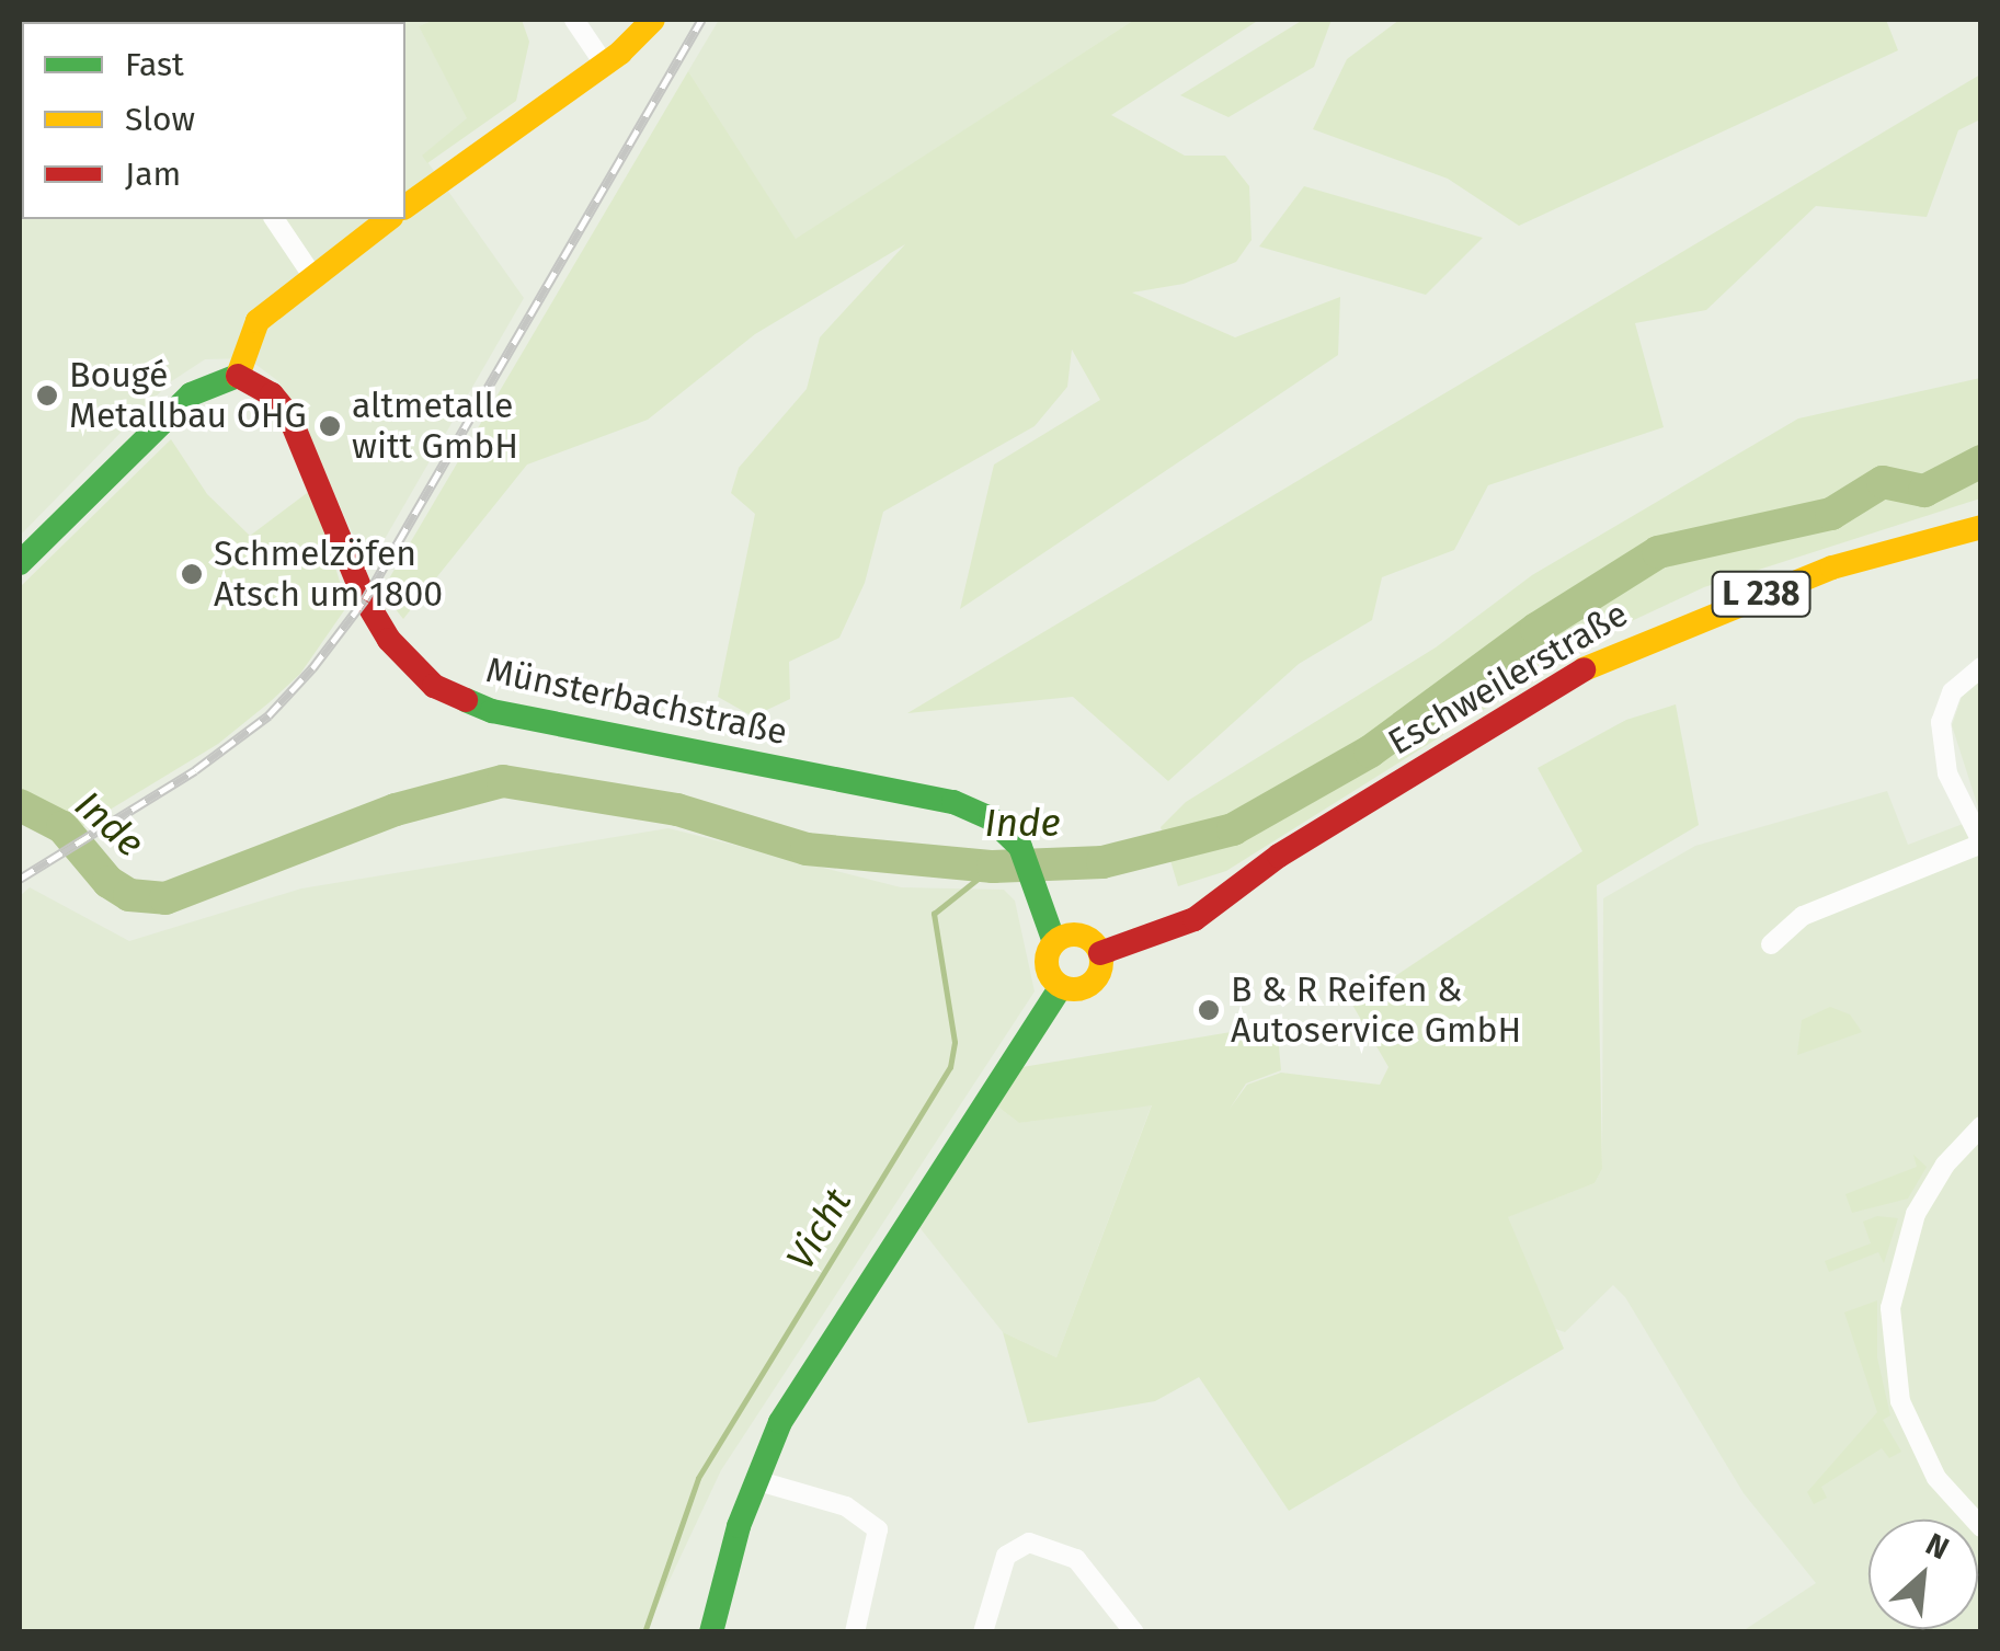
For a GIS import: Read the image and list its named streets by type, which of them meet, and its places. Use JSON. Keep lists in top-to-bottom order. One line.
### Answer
{"streets":{"main road":["L 238","Eschweilerstraße","Münsterbachstraße"]},"crossings":[["L 238","Eschweilerstraße"],["L 238","Münsterbachstraße"],["Eschweilerstraße","Münsterbachstraße"]],"water":["Inde","Vicht"],"places":["Bougé Metallbau OHG","altmetalle witt GmbH","Schmelzöfen Atsch um 1800","B & R Reifen & Autoservice GmbH"],"legend":["Fast","Slow","Jam"],"north":"top right"}
